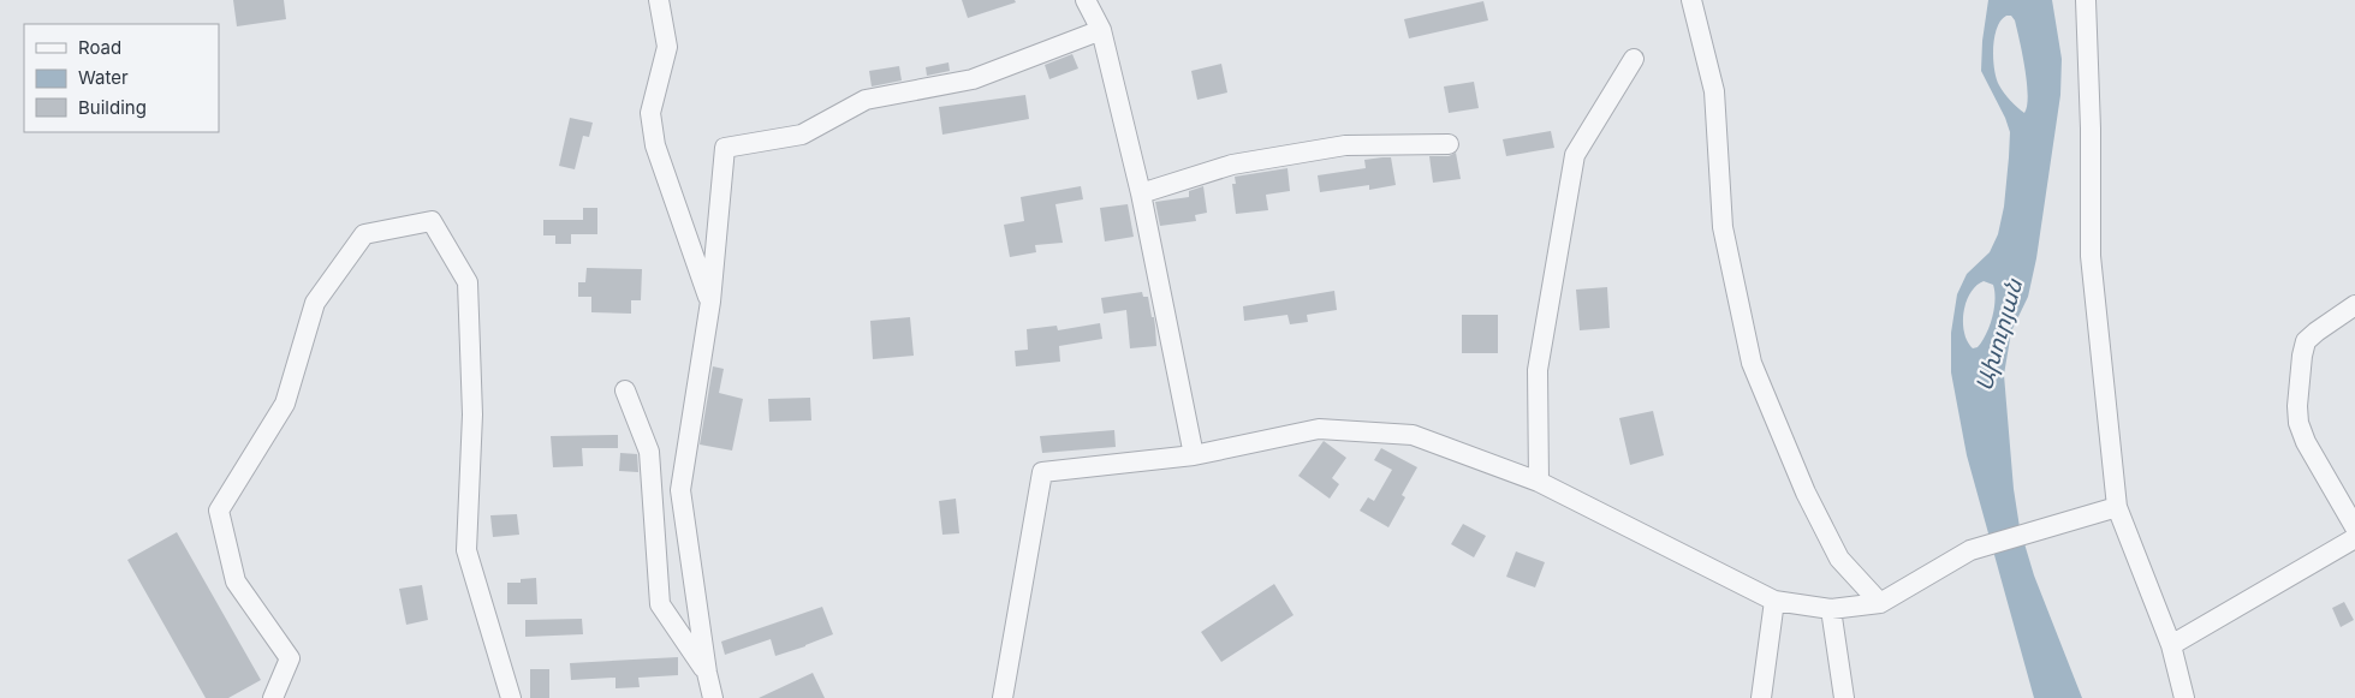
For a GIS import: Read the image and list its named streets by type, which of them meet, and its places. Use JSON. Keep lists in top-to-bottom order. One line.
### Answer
{"water":["Ախուրյան"],"legend":["Road","Water","Building"]}
